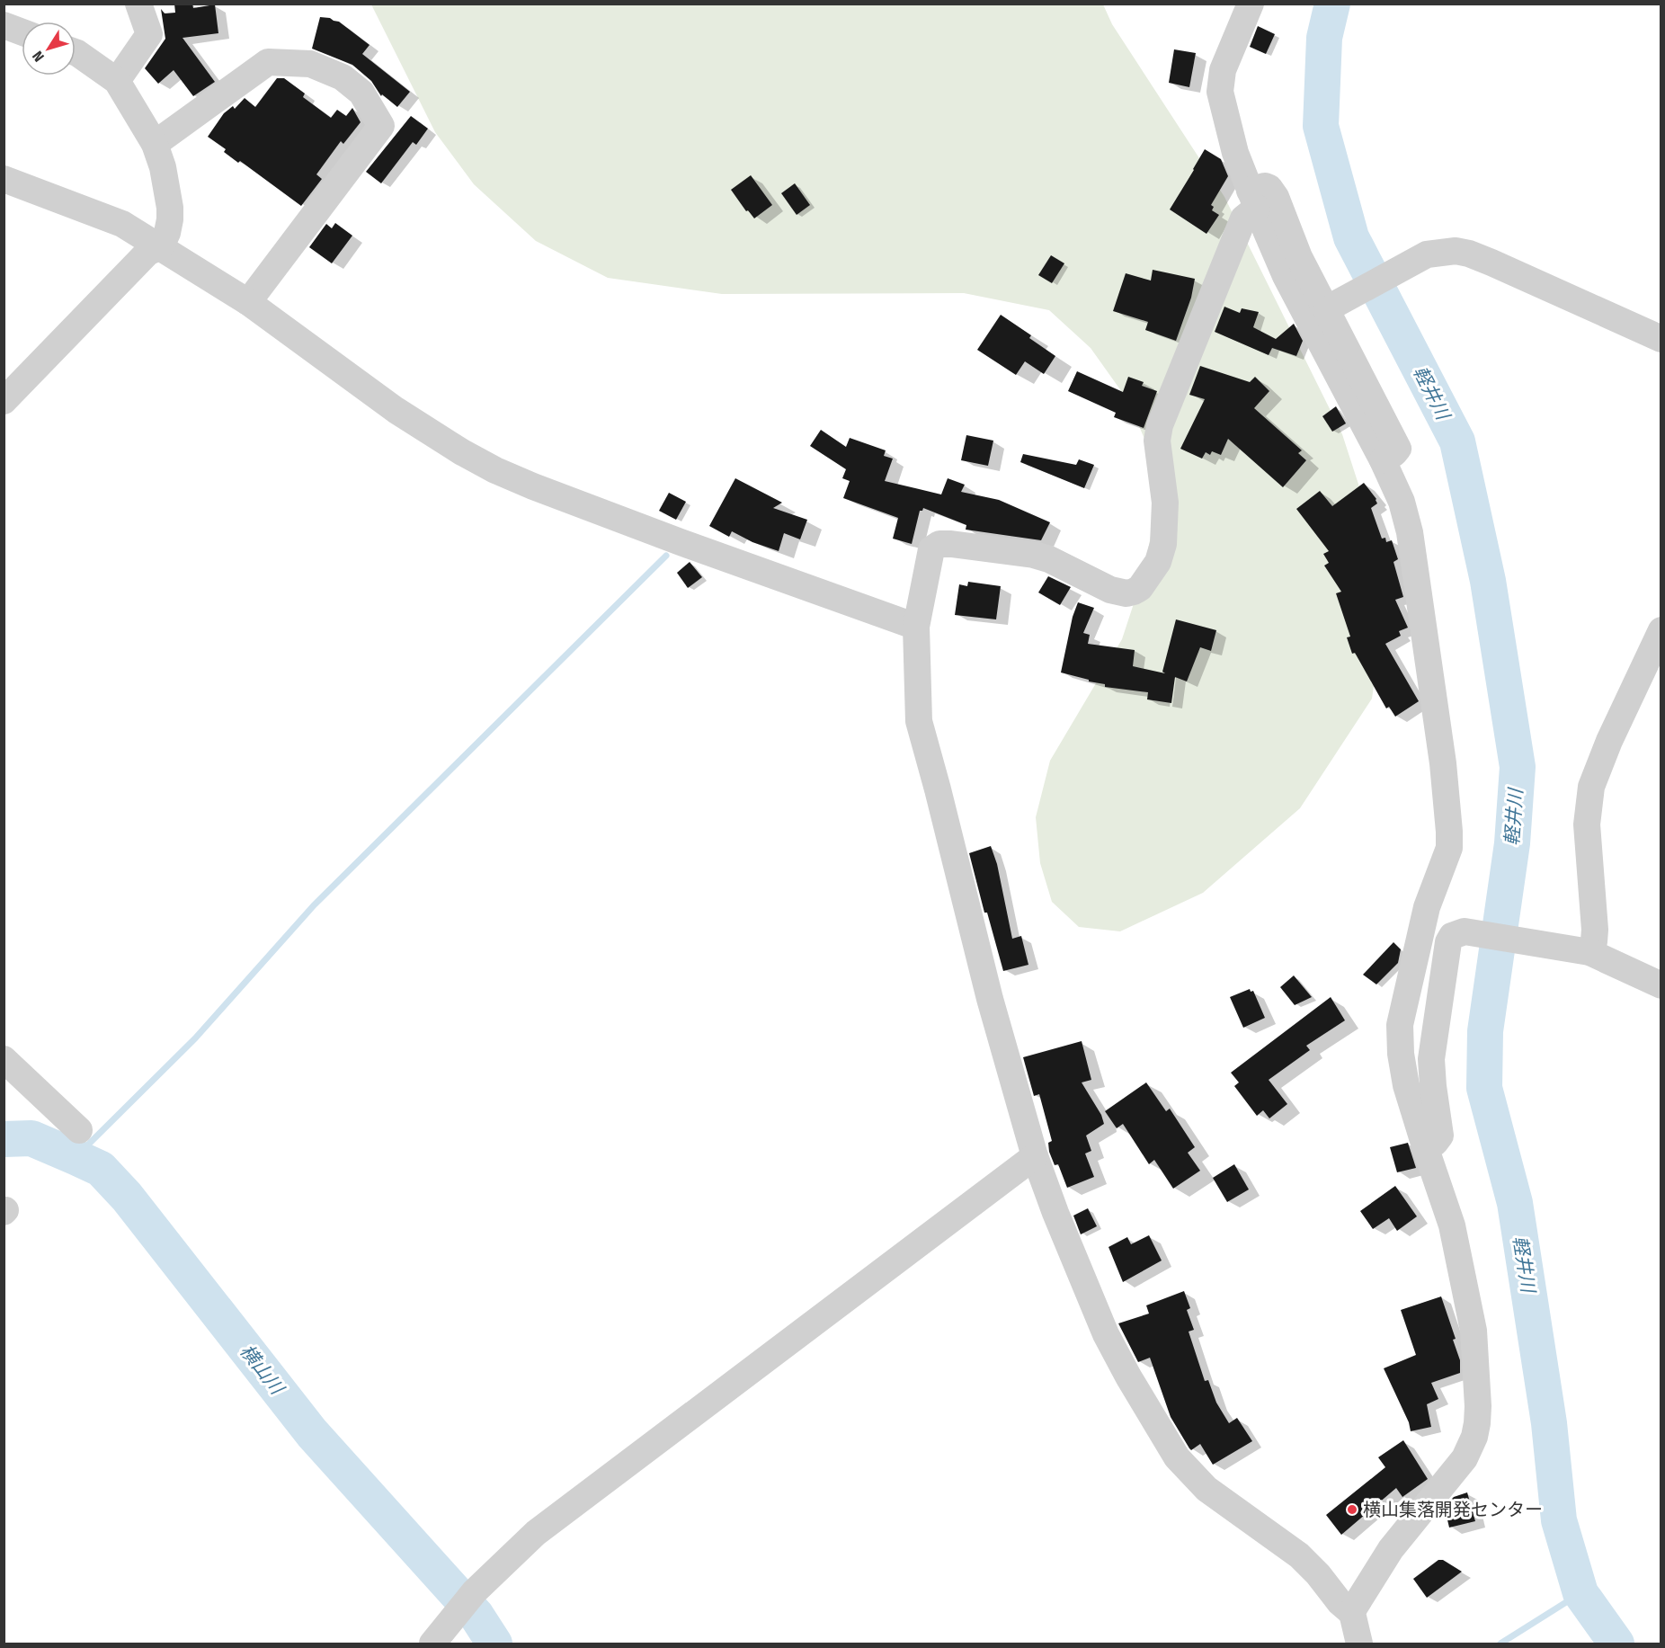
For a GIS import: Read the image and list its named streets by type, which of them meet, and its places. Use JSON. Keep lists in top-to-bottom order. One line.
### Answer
{"water":["軽井川","横山川"],"places":["横山集落開発センター"],"north":"bottom left"}
